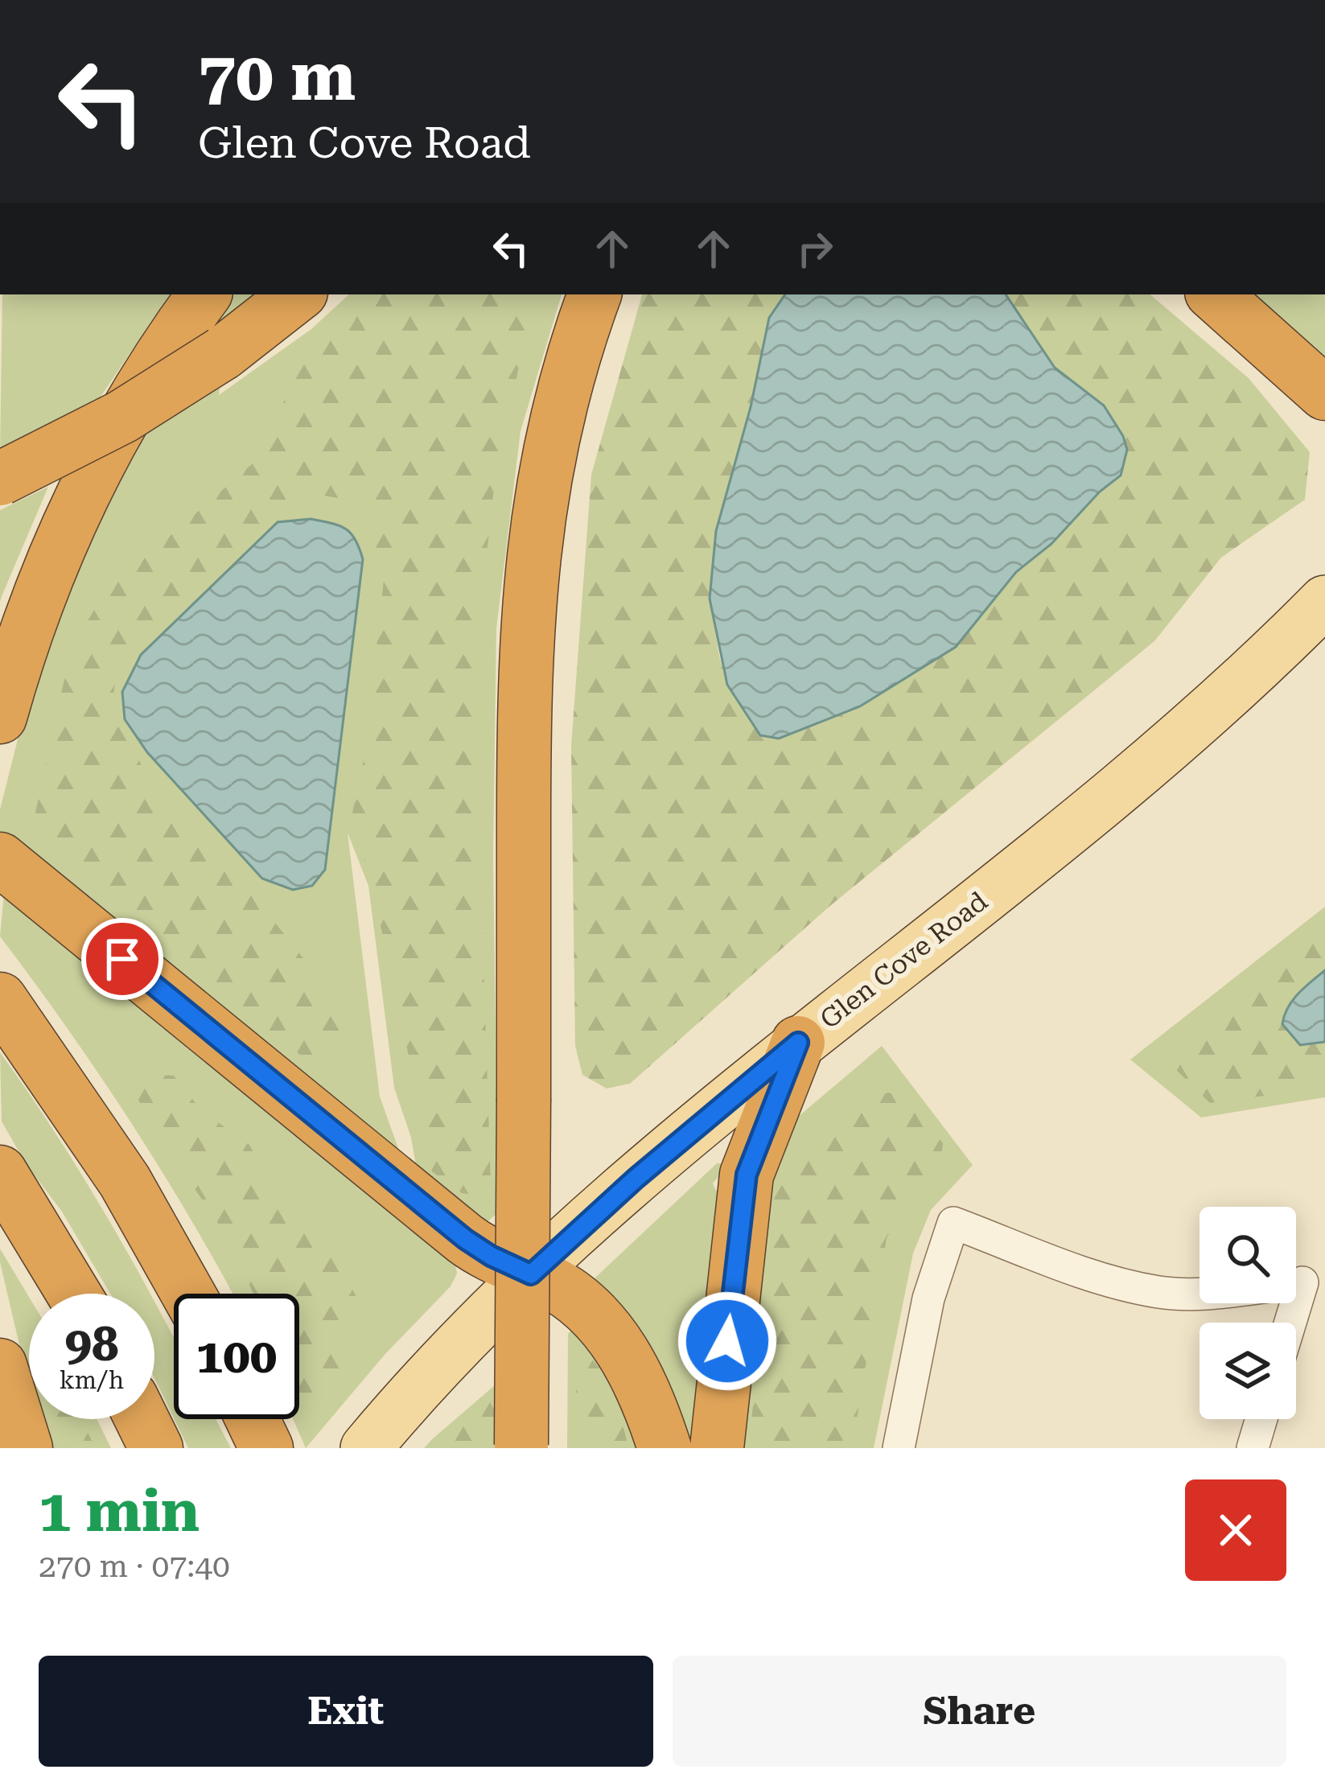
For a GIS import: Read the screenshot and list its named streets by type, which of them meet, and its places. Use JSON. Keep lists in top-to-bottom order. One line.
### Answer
{"streets":{"main road":["Glen Cove Road"]},"page":{"turn":["70 m","Glen Cove Road"],"speed":"98 km/h","limit":"100","heading":["1 min","270 m · 07:40"],"buttons":["Exit","Share"]}}
